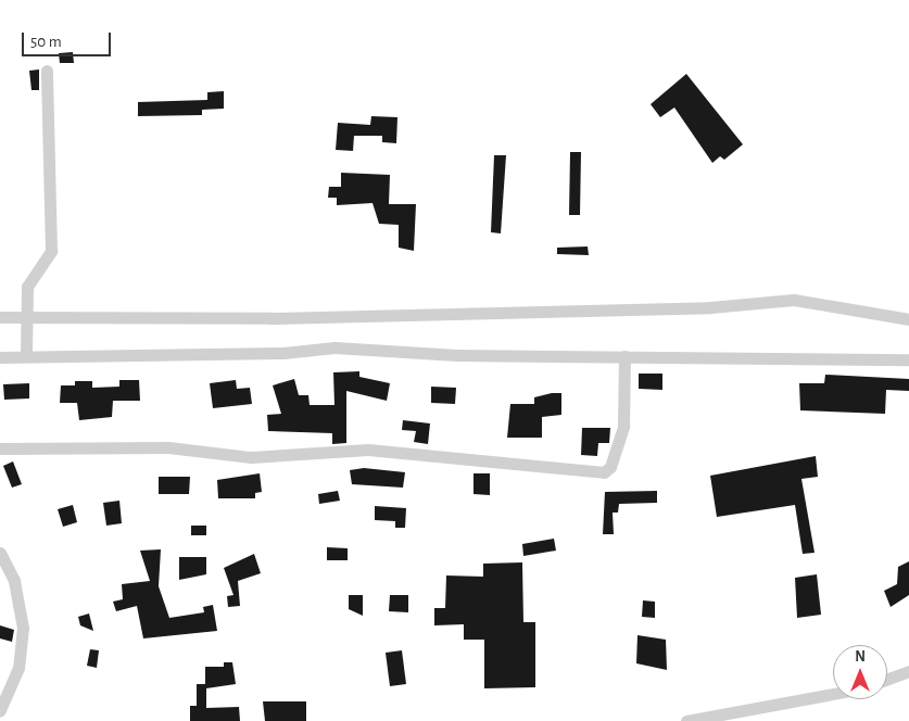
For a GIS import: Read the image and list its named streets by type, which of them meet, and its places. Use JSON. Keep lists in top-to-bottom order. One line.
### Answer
{"scale_bar":"50 m","north":"top"}
